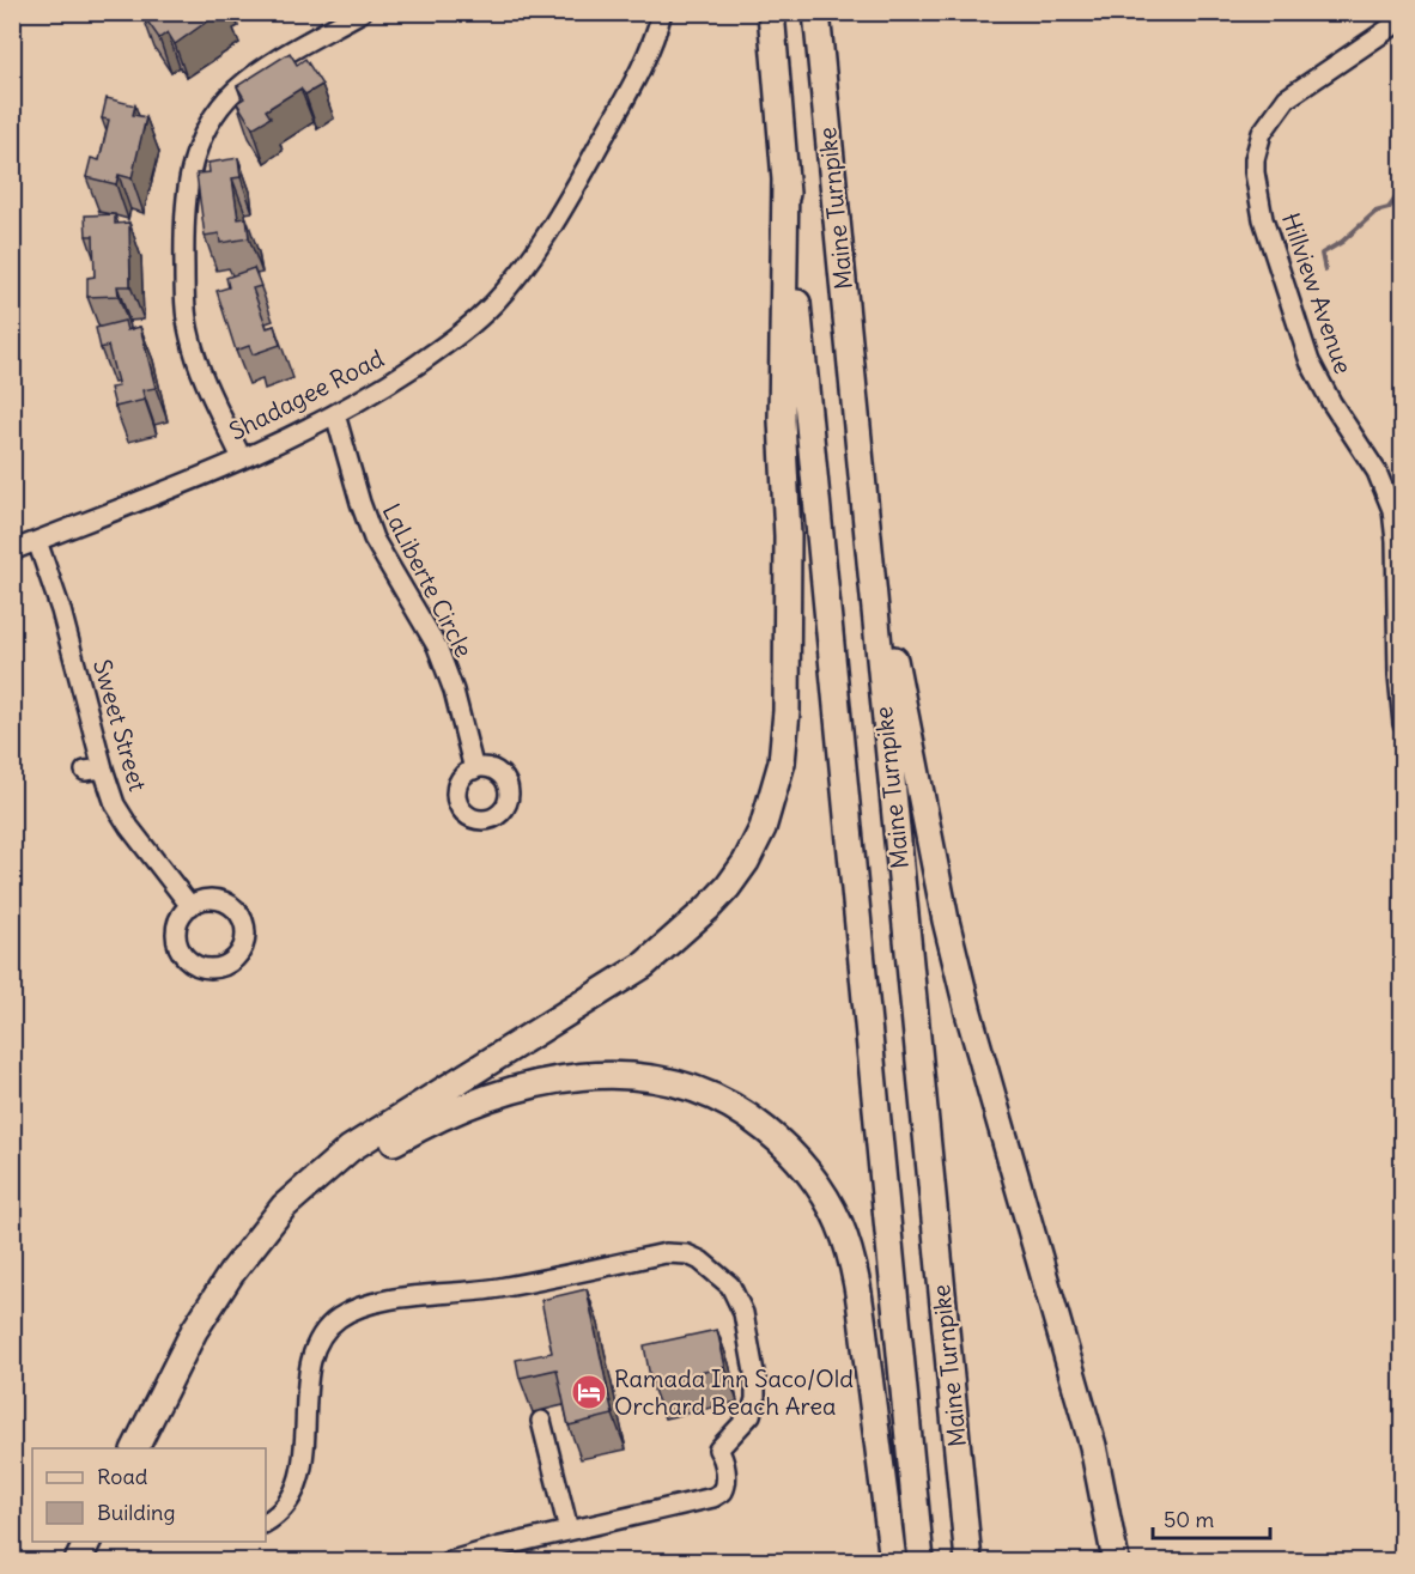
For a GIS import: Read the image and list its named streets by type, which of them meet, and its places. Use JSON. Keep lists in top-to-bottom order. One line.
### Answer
{"streets":{"highway":["Maine Turnpike"],"street":["Hillview Avenue","Shadagee Road","LaLiberte Circle","Sweet Street"]},"crossings":[["Shadagee Road","LaLiberte Circle"],["Shadagee Road","Sweet Street"]],"places":{"hotel":["Ramada Inn Saco/Old Orchard Beach Area"]},"legend":["Road","Building"],"scale_bar":"50 m"}
